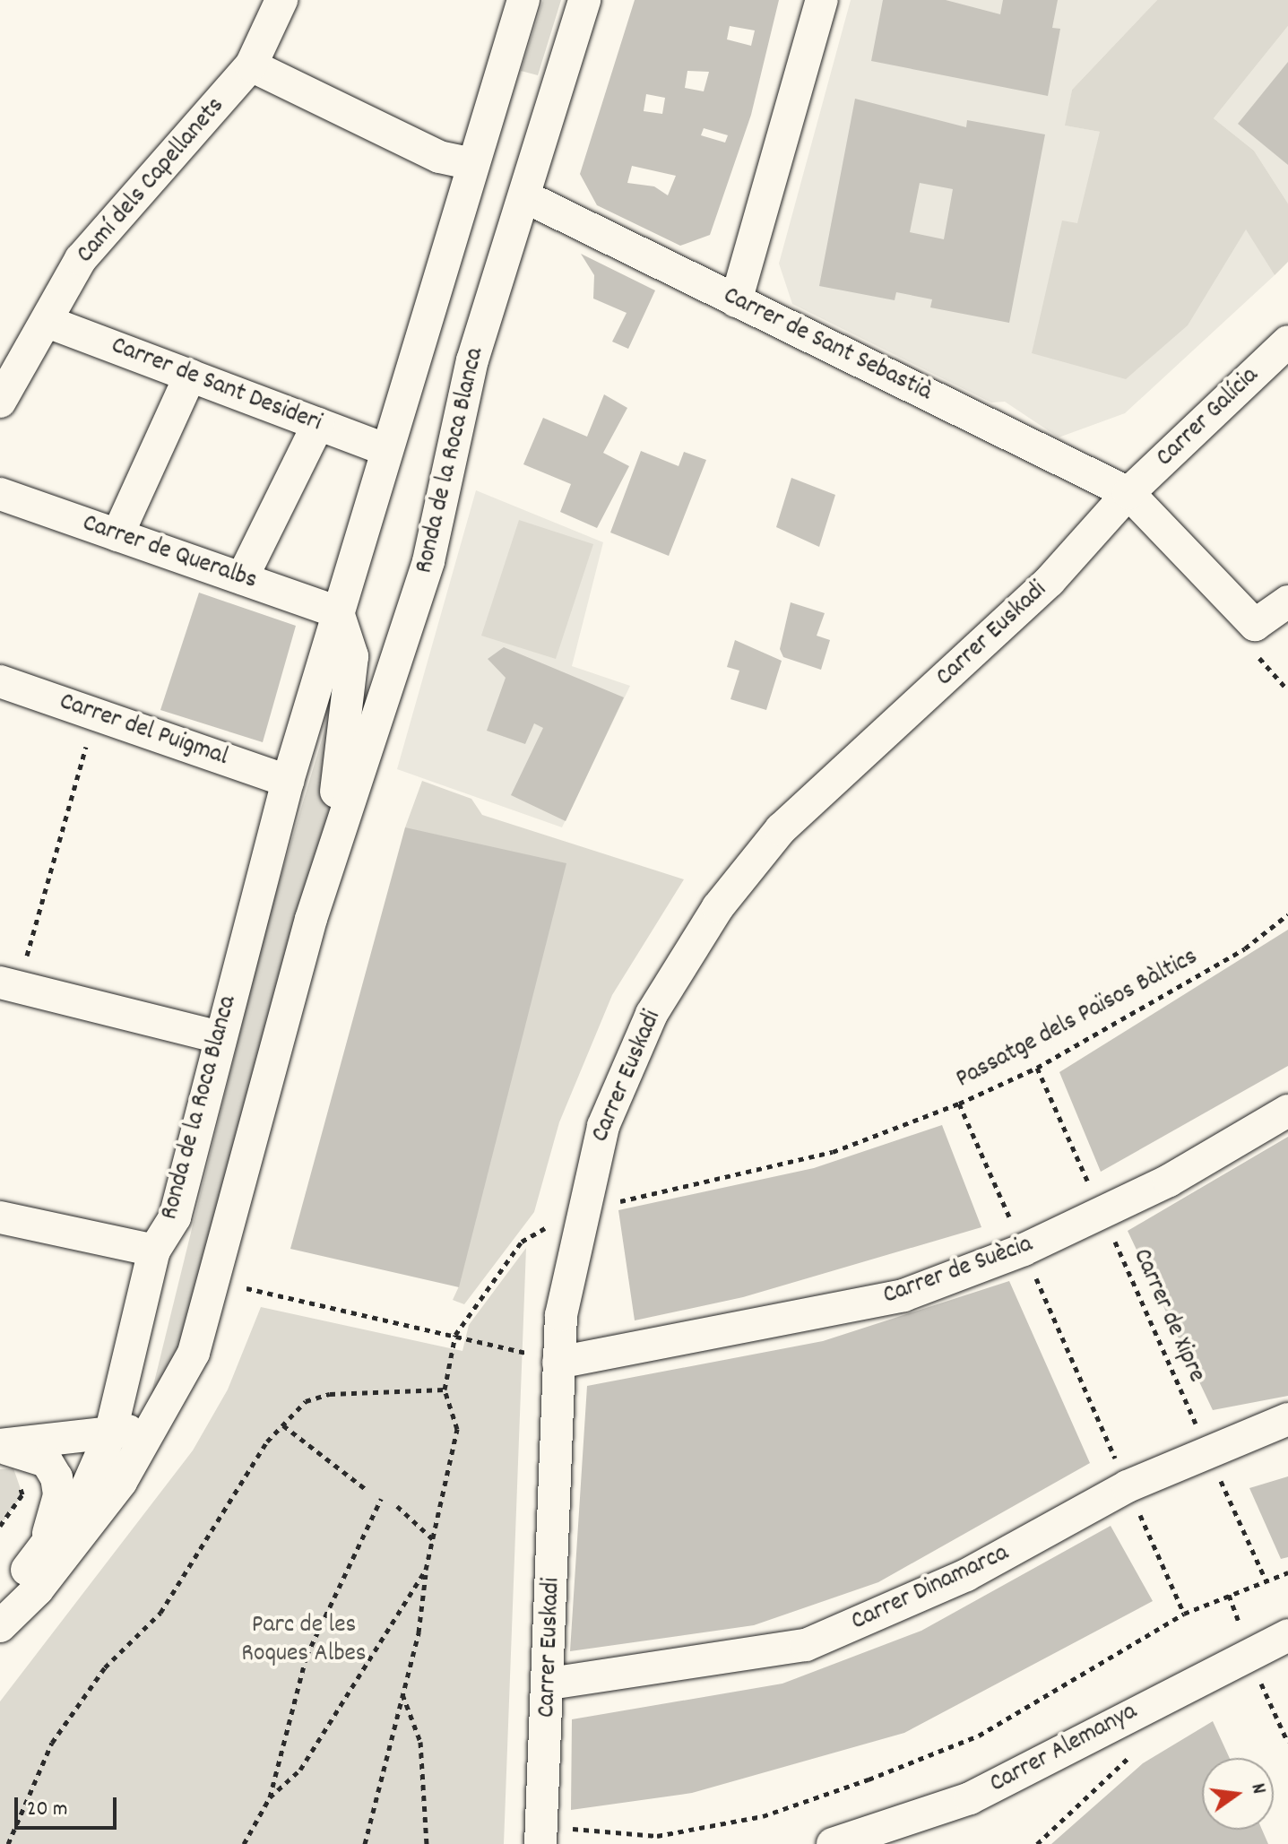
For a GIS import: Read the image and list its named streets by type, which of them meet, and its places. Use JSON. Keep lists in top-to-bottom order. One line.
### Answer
{"streets":{"street":["Camí dels Capellanets","Carrer de Sant Sebastià","Carrer de Sant Desideri","Carrer Galícia","Ronda de la Roca Blanca","Carrer de Queralbs","Carrer Euskadi","Carrer del Puigmal","Carrer de Suècia","Carrer Dinamarca","Carrer Alemanya"],"path":["Passatge dels Països Bàltics","Carrer de Xipre"]},"crossings":[["Camí dels Capellanets","Carrer de Sant Desideri"],["Carrer de Sant Sebastià","Carrer Galícia"],["Carrer de Sant Sebastià","Ronda de la Roca Blanca"],["Carrer de Sant Sebastià","Carrer Euskadi"],["Carrer de Sant Desideri","Ronda de la Roca Blanca"],["Carrer Galícia","Carrer Euskadi"],["Ronda de la Roca Blanca","Carrer de Queralbs"],["Ronda de la Roca Blanca","Carrer del Puigmal"],["Carrer Euskadi","Passatge dels Països Bàltics"],["Carrer Euskadi","Carrer de Suècia"],["Carrer Euskadi","Carrer Dinamarca"],["Passatge dels Països Bàltics","Carrer de Xipre"],["Carrer de Suècia","Carrer de Xipre"],["Carrer de Xipre","Carrer Dinamarca"]],"parks":["Parc de les Roques Albes"],"scale_bar":"20 m","north":"right"}
